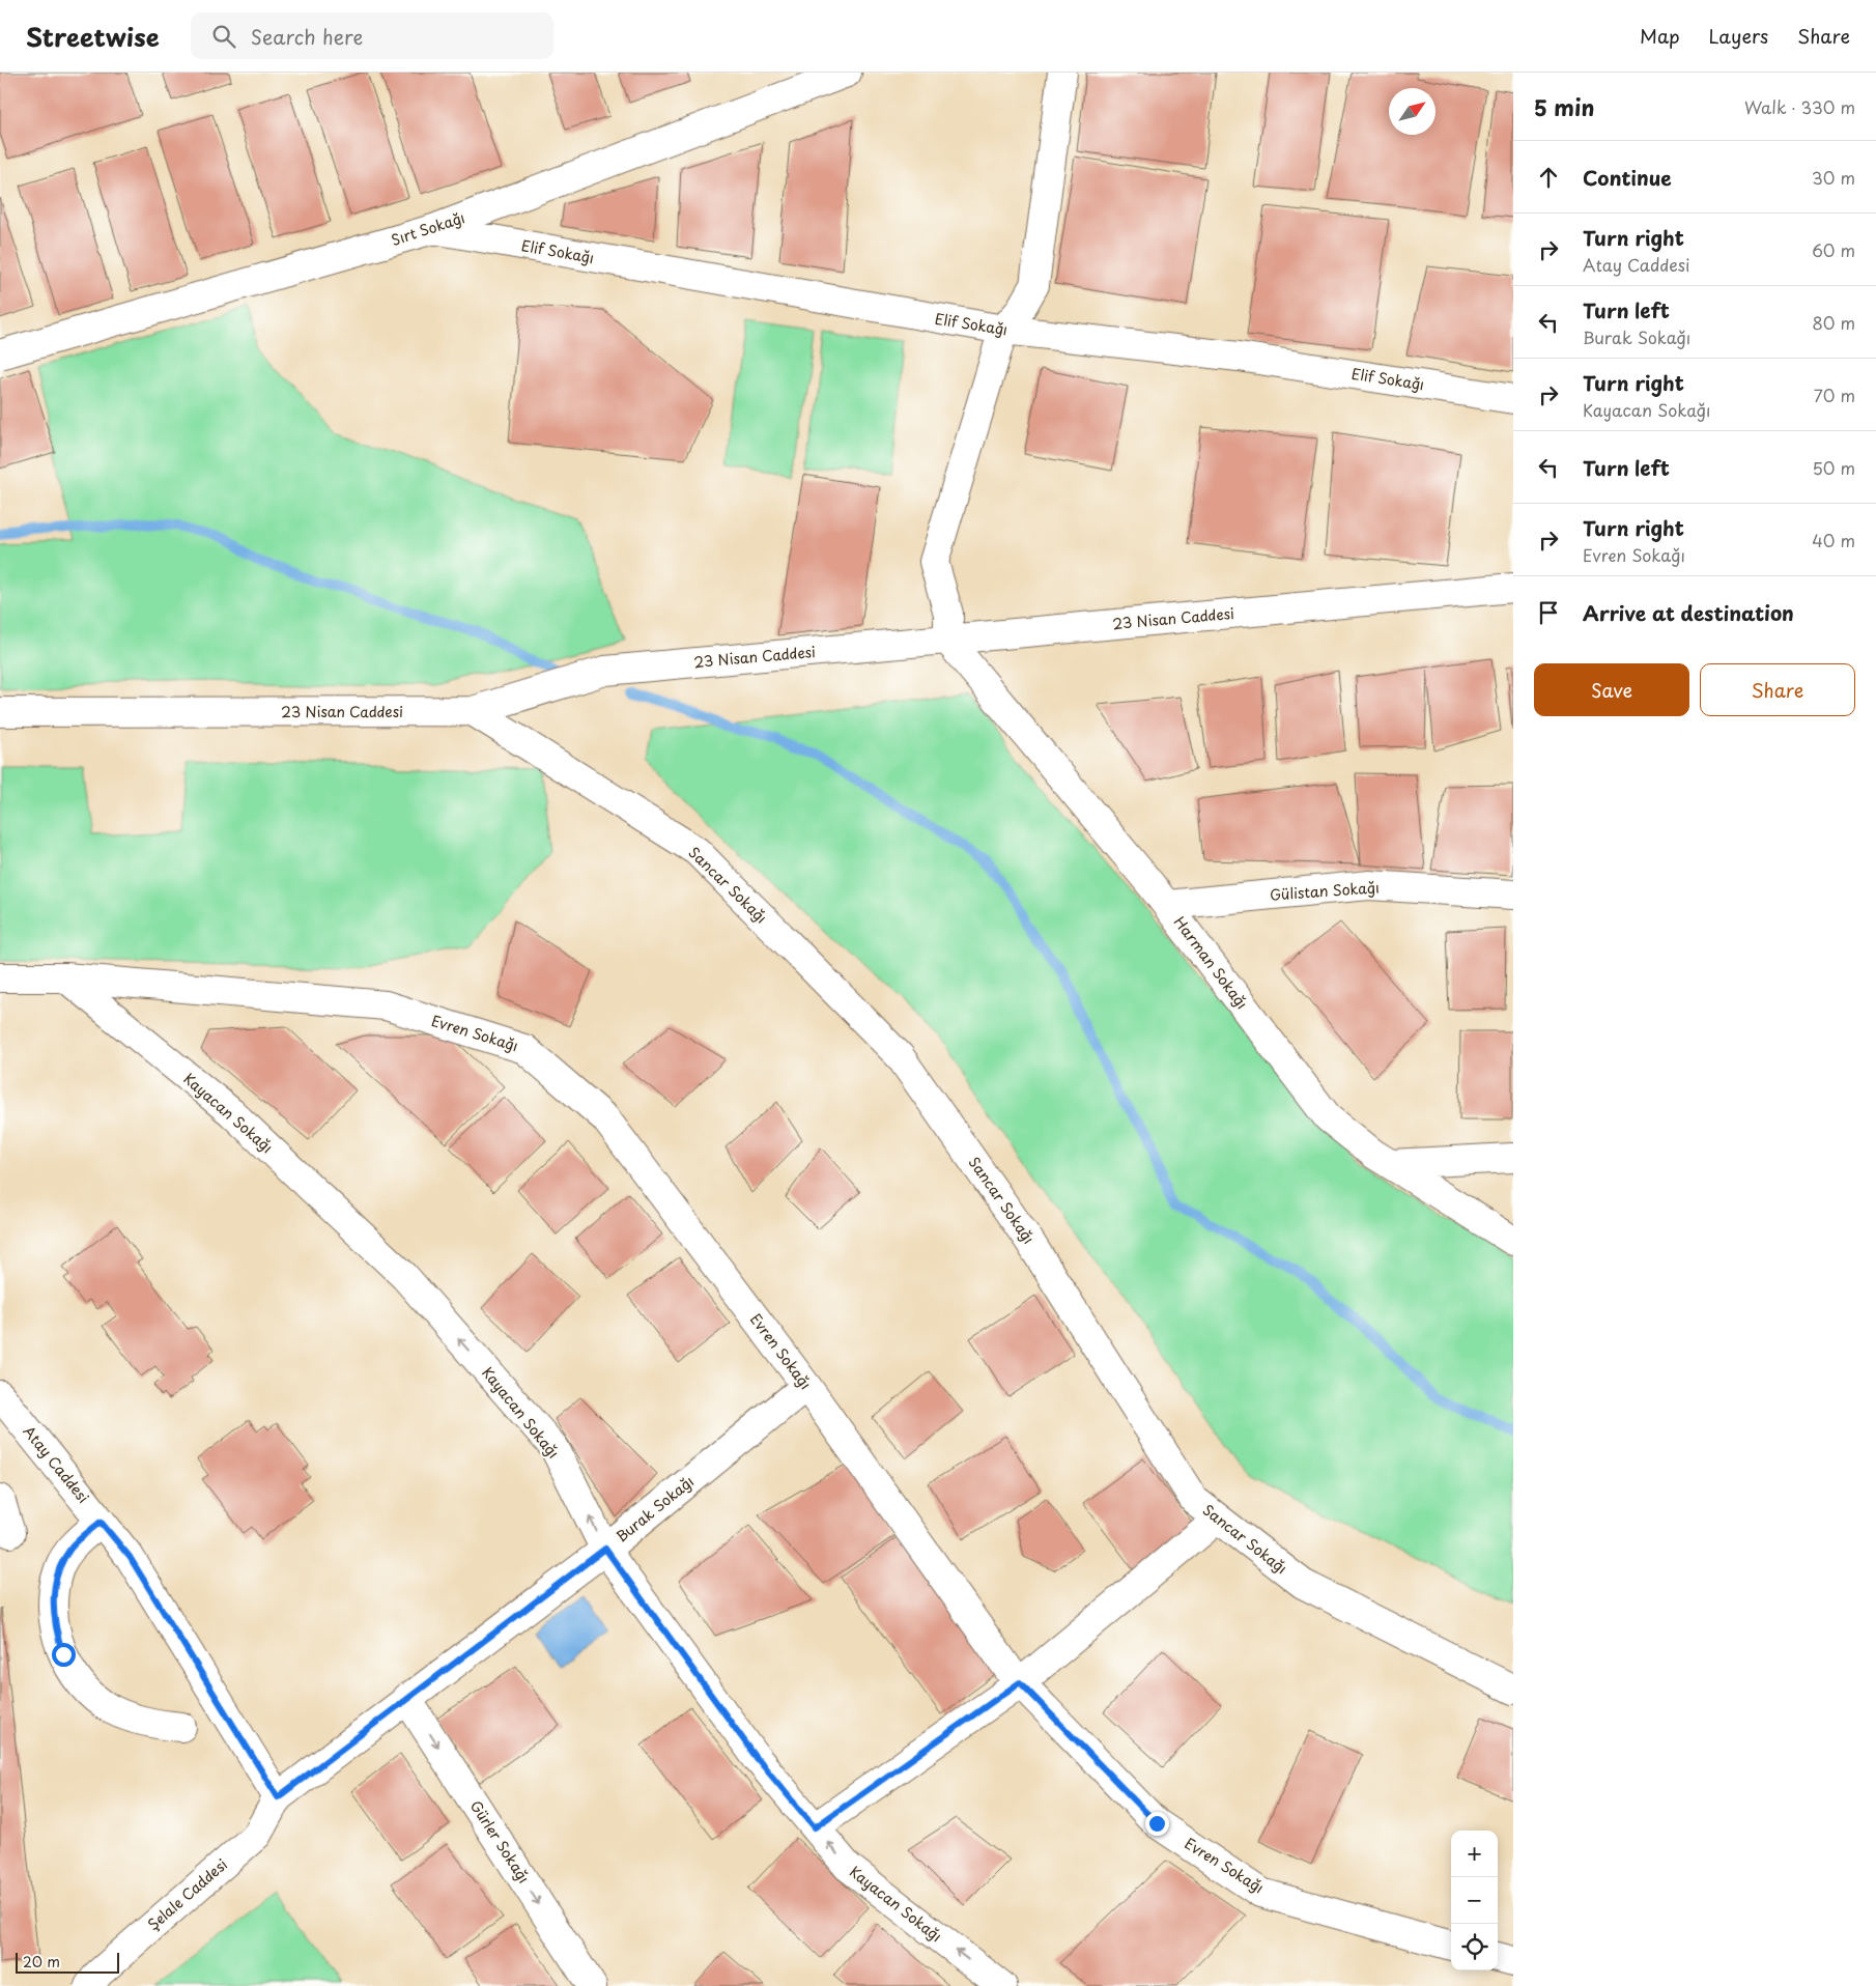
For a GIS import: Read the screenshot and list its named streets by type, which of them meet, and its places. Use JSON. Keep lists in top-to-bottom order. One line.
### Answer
{"streets":{"street":["Sırt Sokağı","Elif Sokağı","23 Nisan Caddesi","Sancar Sokağı","Gülistan Sokağı","Harman Sokağı","Evren Sokağı","Kayacan Sokağı","Atay Caddesi","Burak Sokağı","Gürler Sokağı","Şelale Caddesi"]},"crossings":[["Sırt Sokağı","Elif Sokağı"],["23 Nisan Caddesi","Sancar Sokağı"],["23 Nisan Caddesi","Harman Sokağı"],["Gülistan Sokağı","Harman Sokağı"],["Evren Sokağı","Kayacan Sokağı"],["Evren Sokağı","Burak Sokağı"],["Kayacan Sokağı","Burak Sokağı"],["Atay Caddesi","Burak Sokağı"],["Atay Caddesi","Şelale Caddesi"],["Burak Sokağı","Gürler Sokağı"],["Burak Sokağı","Şelale Caddesi"]],"one_way":["Kayacan Sokağı","Gürler Sokağı"],"scale_bar":"20 m","north":"top right","page":{"header":"Streetwise","search":"Search here","nav":["Map","Layers","Share"],"heading":["5 min","Walk · 330 m"],"list":[["Continue","30 m"],["Turn right","Atay Caddesi","60 m"],["Turn left","Burak Sokağı","80 m"],["Turn right","Kayacan Sokağı","70 m"],["Turn left","50 m"],["Turn right","Evren Sokağı","40 m"],"Arrive at destination"],"buttons":["Save","Share"],"map_buttons":["+","−"],"scale":"20 m"}}
